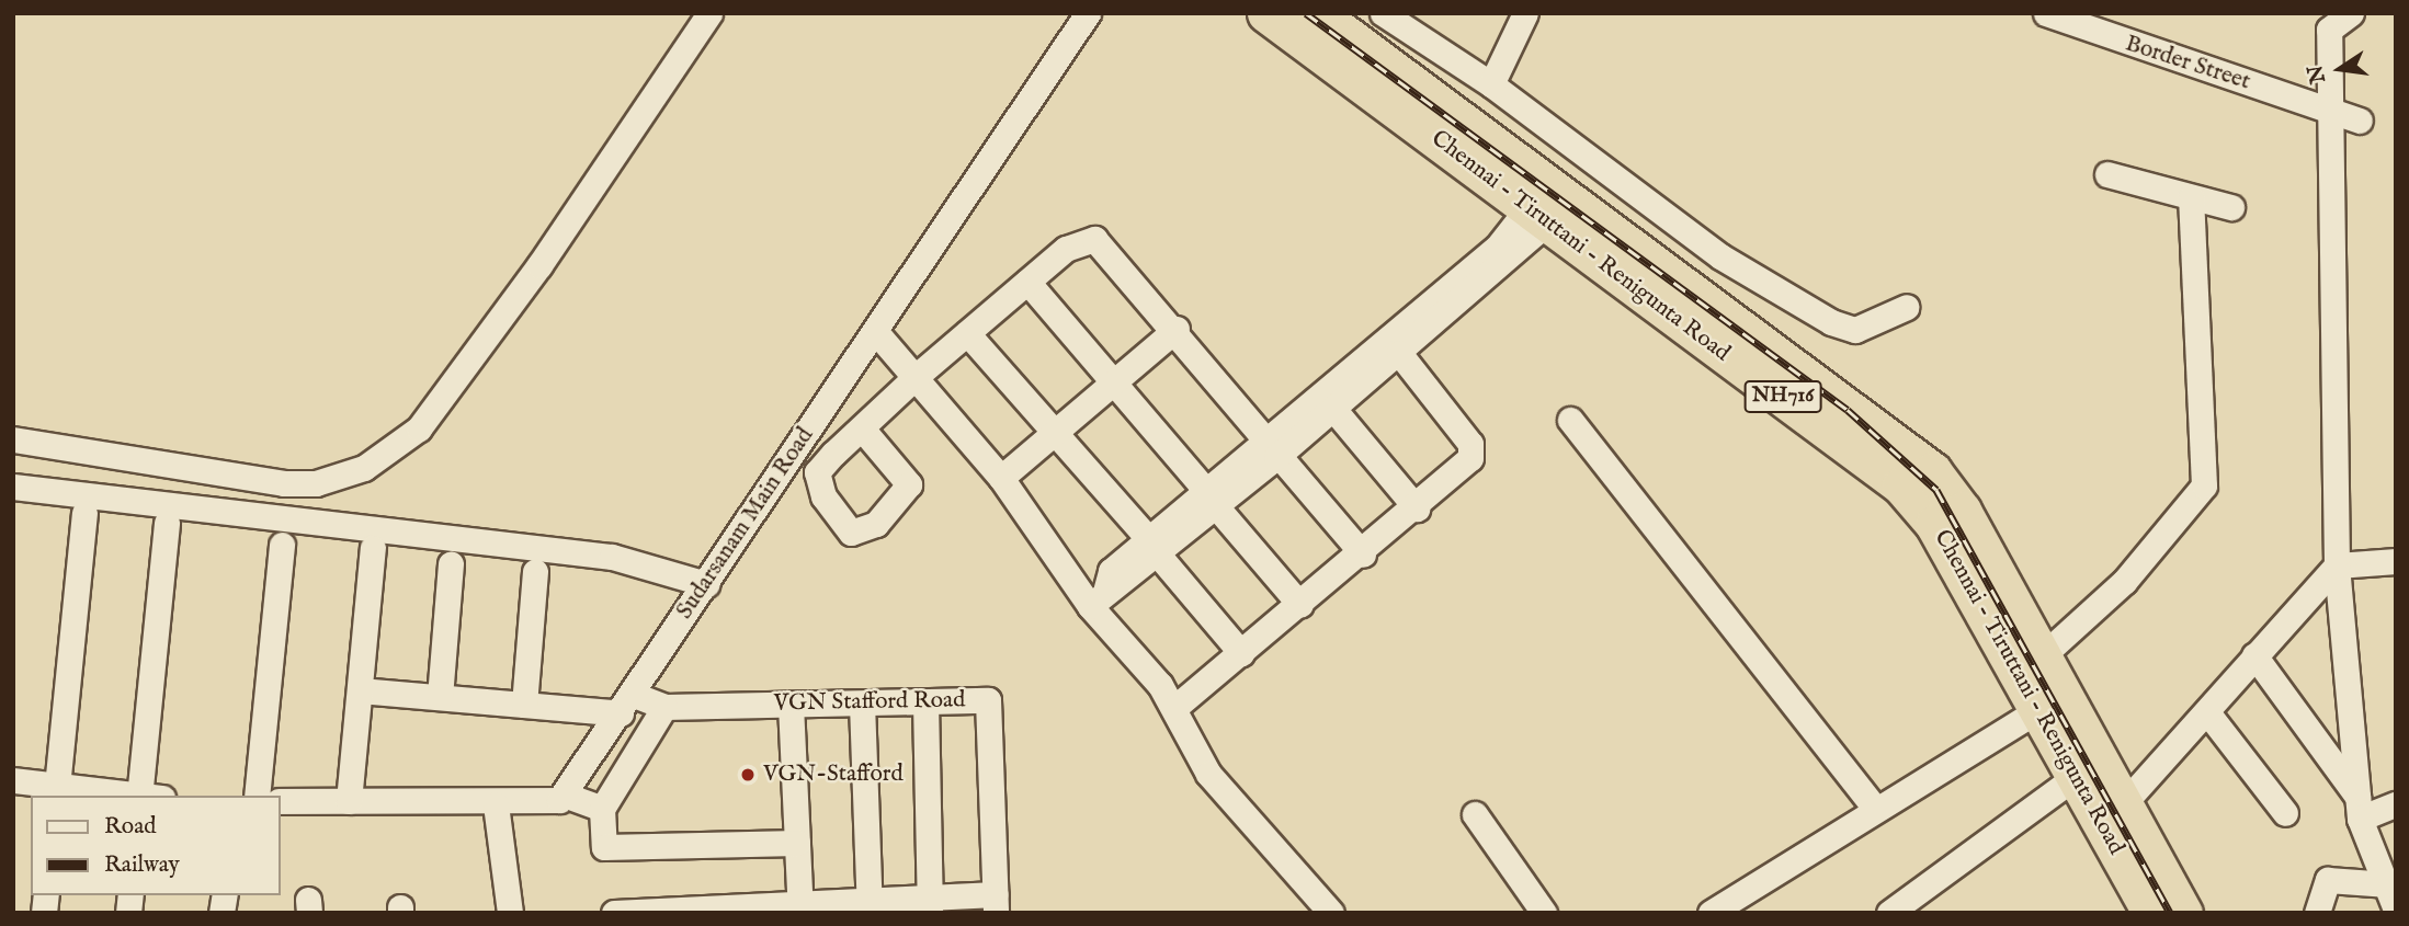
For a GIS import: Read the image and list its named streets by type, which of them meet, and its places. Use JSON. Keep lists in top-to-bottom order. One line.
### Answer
{"streets":{"highway":["Chennai - Tiruttani - Renigunta Road","NH716"],"street":["Border Street","Sudarsanam Main Road","VGN Stafford Road"]},"crossings":[["Sudarsanam Main Road","VGN Stafford Road"]],"places":["VGN-Stafford"],"legend":["Road","Railway"],"north":"left"}
